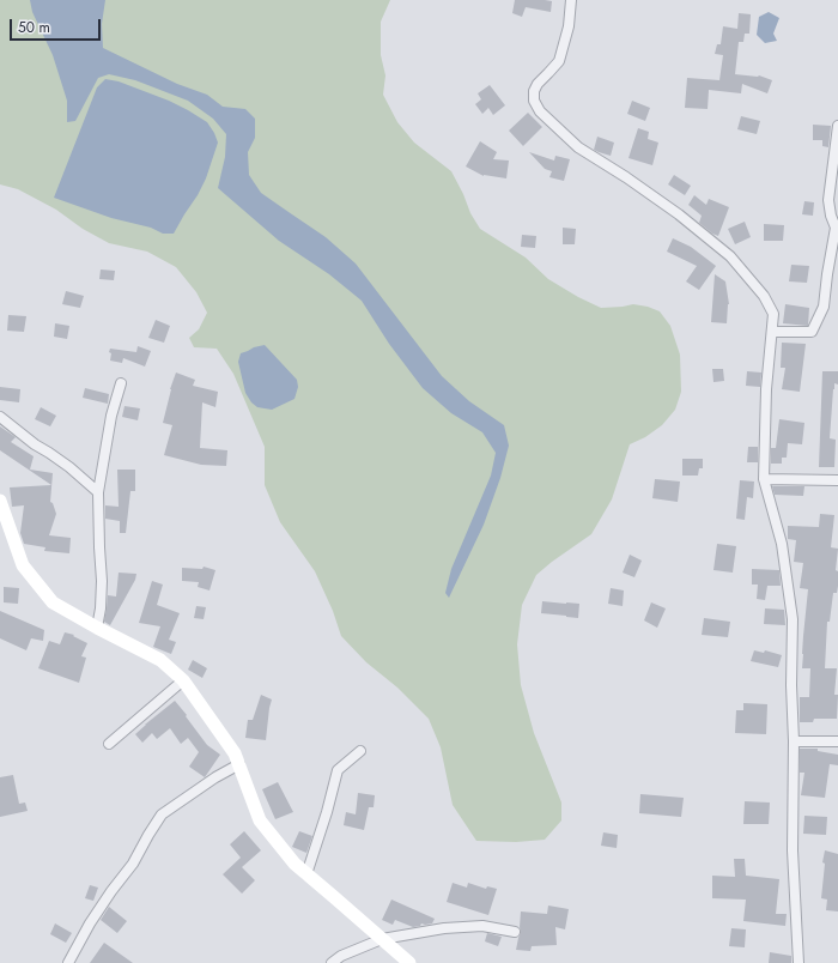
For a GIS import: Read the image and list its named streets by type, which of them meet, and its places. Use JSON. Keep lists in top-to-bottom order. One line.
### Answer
{"scale_bar":"50 m"}
